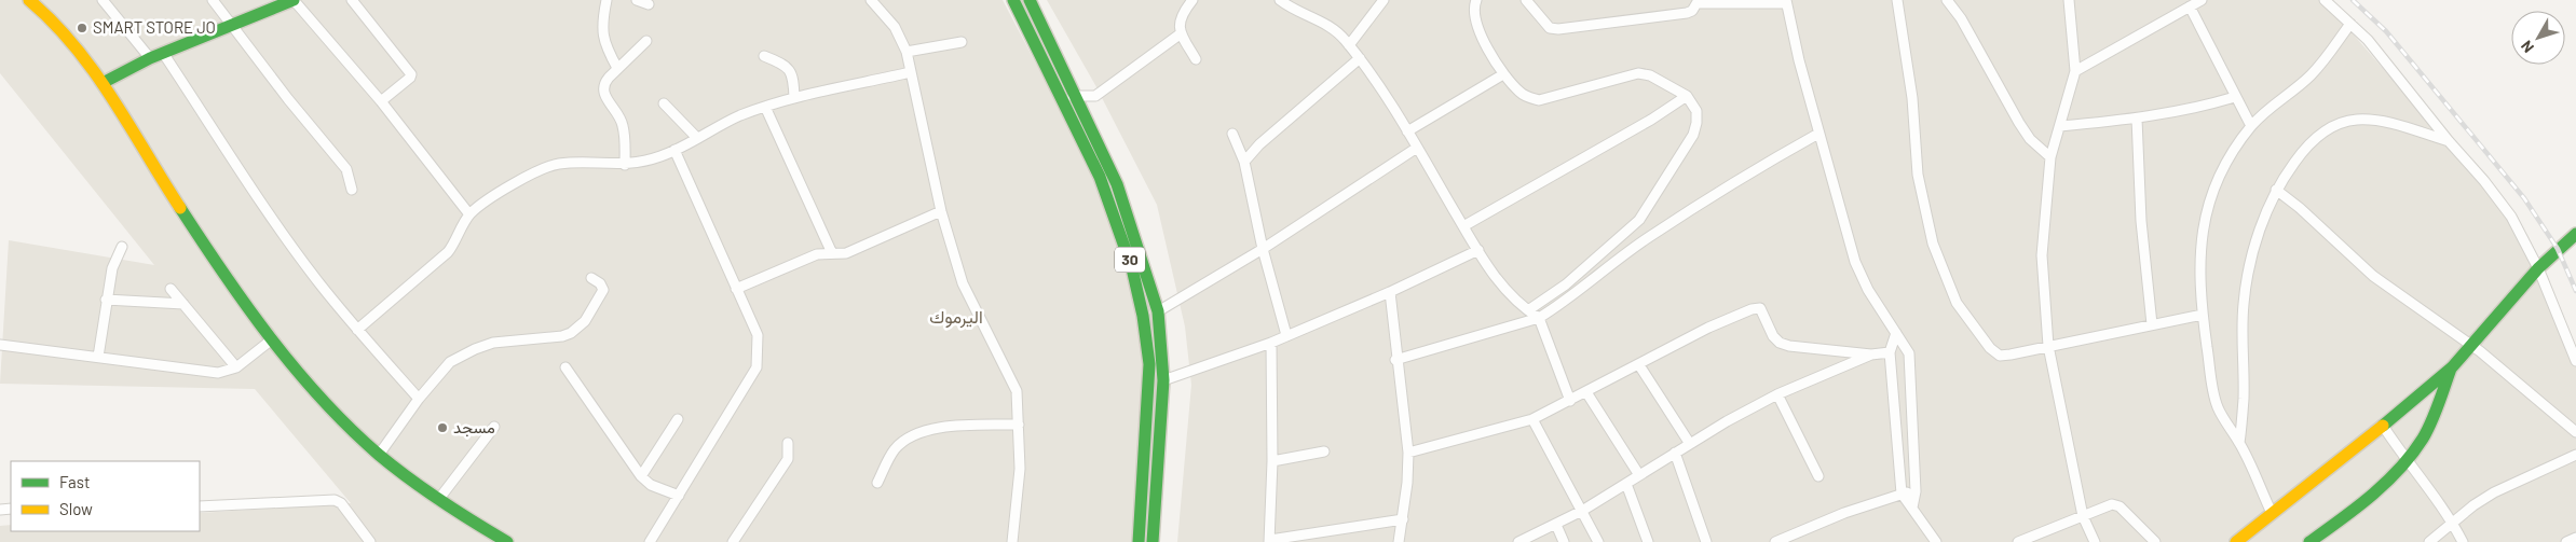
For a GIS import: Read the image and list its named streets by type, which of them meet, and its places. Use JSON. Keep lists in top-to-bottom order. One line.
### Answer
{"streets":{"street":["30"]},"districts":["اليرموك"],"places":["SMART STORE JO","مسجد"],"legend":["Fast","Slow"],"north":"bottom left"}
